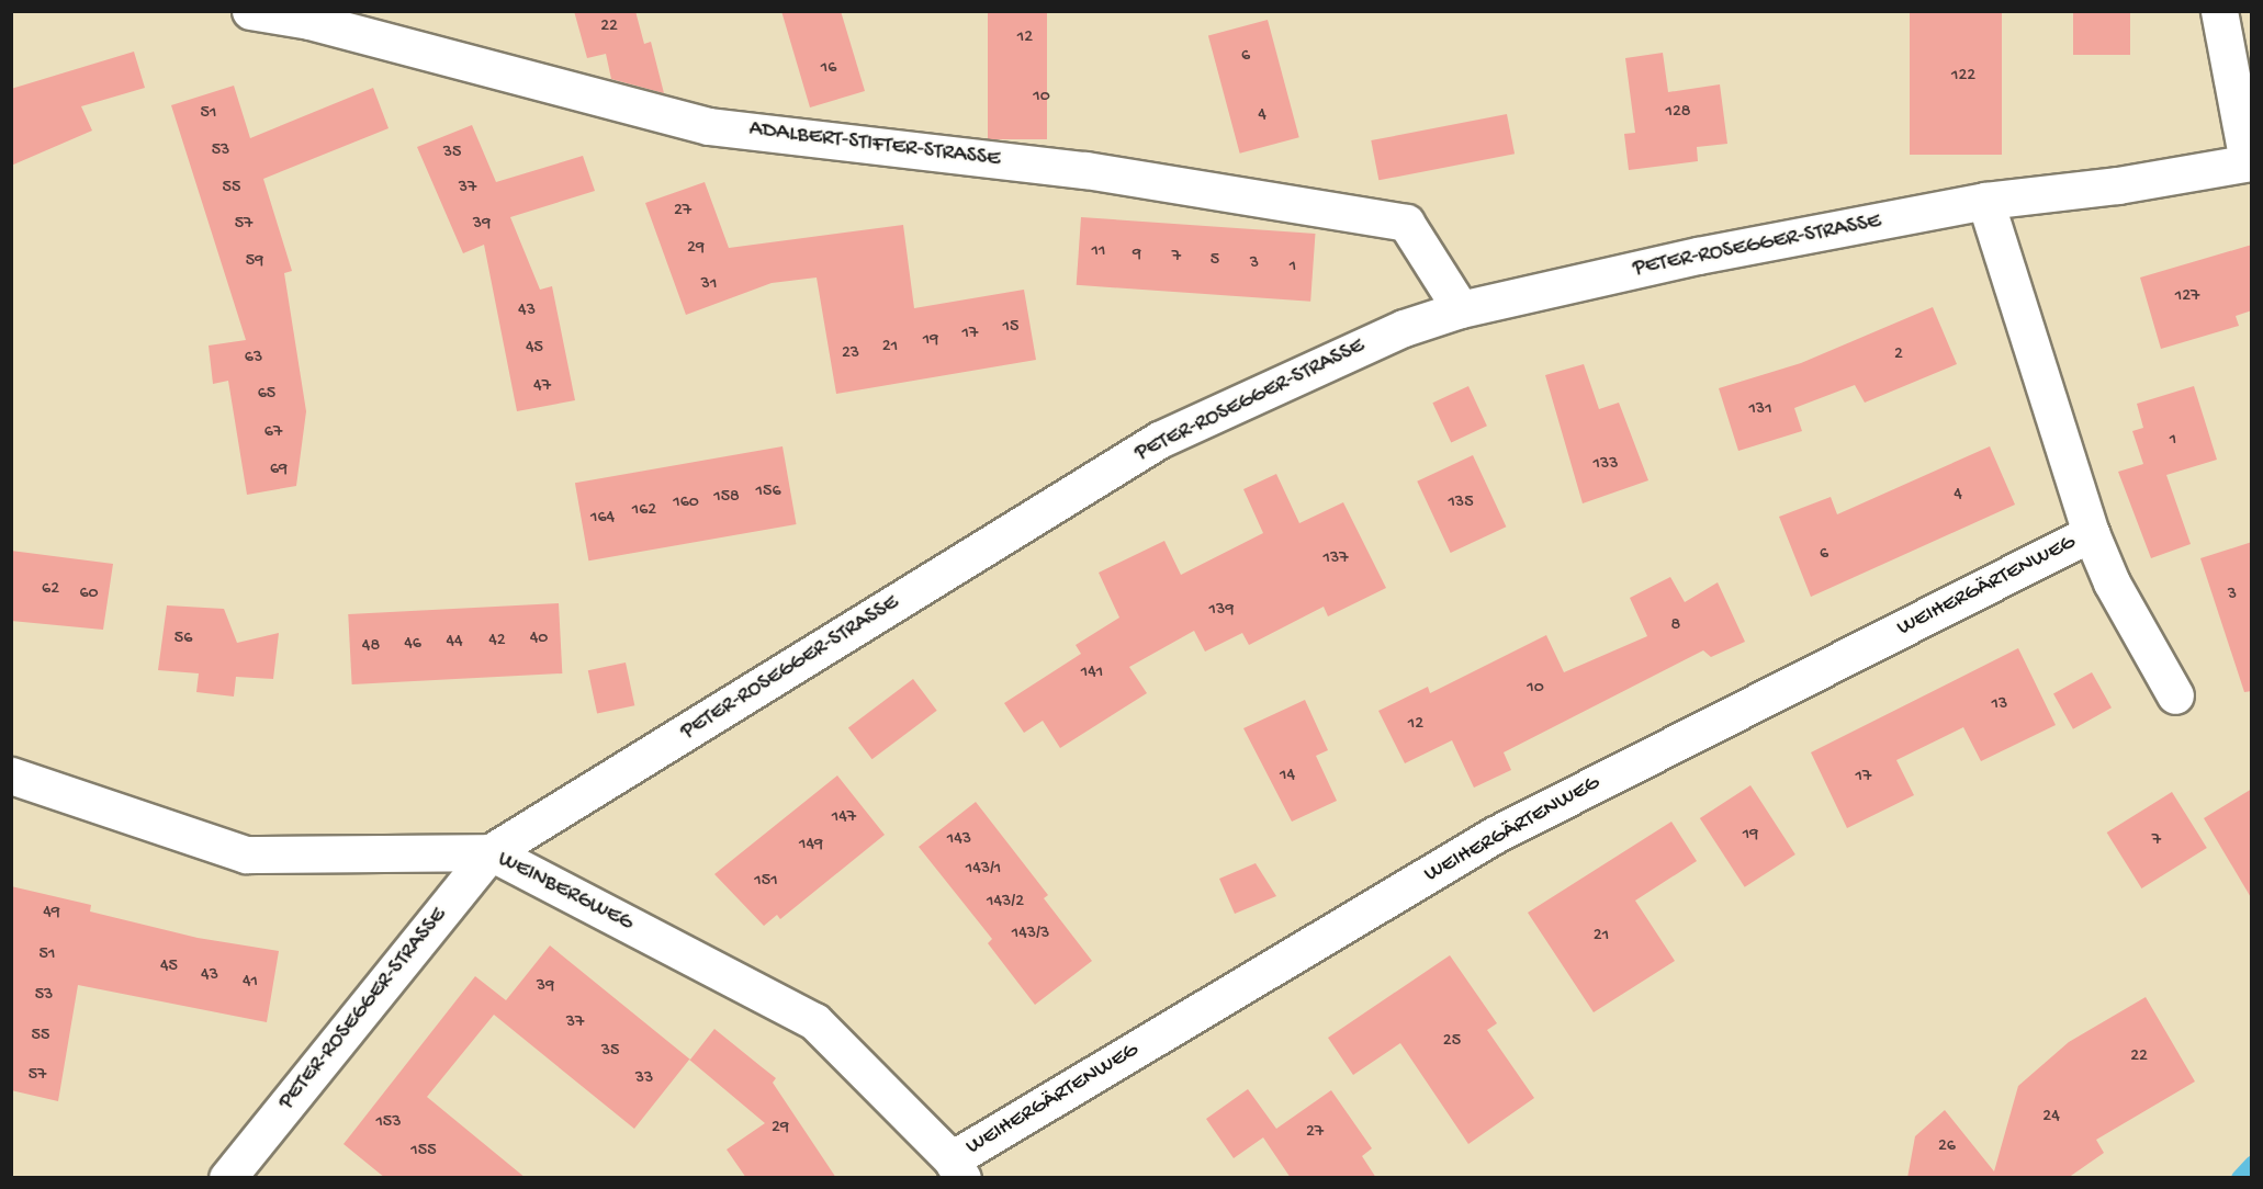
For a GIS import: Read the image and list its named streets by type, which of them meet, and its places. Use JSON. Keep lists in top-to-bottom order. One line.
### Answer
{"streets":{"street":["ADALBERT-STIFTER-STRASSE","PETER-ROSEGGER-STRASSE","WEIHERGÄRTENWEG","WEINBERGWEG"]},"crossings":[["ADALBERT-STIFTER-STRASSE","PETER-ROSEGGER-STRASSE"],["PETER-ROSEGGER-STRASSE","WEIHERGÄRTENWEG"],["PETER-ROSEGGER-STRASSE","WEINBERGWEG"],["WEIHERGÄRTENWEG","WEINBERGWEG"]],"house_numbers":["22","12","6","16","122","10","128","51","4","53","35","55","37","27","57","39","29","11","9","7","5","59","3","1","31","127","43","15","17","19","21","45","23","2","63","47","65","131","67","1","133","69","156","4","158","160","135","162","164","6","137","62","60","3","139","8","56","40","42","44","46","48","141","10","13","12","14","17","147","19","143","7","149","143/1","151","143/2","49","143/3","21","51","45","43","41","39","53","37","55","25","35","22","57","33","24","153","29","27","26","155"]}
